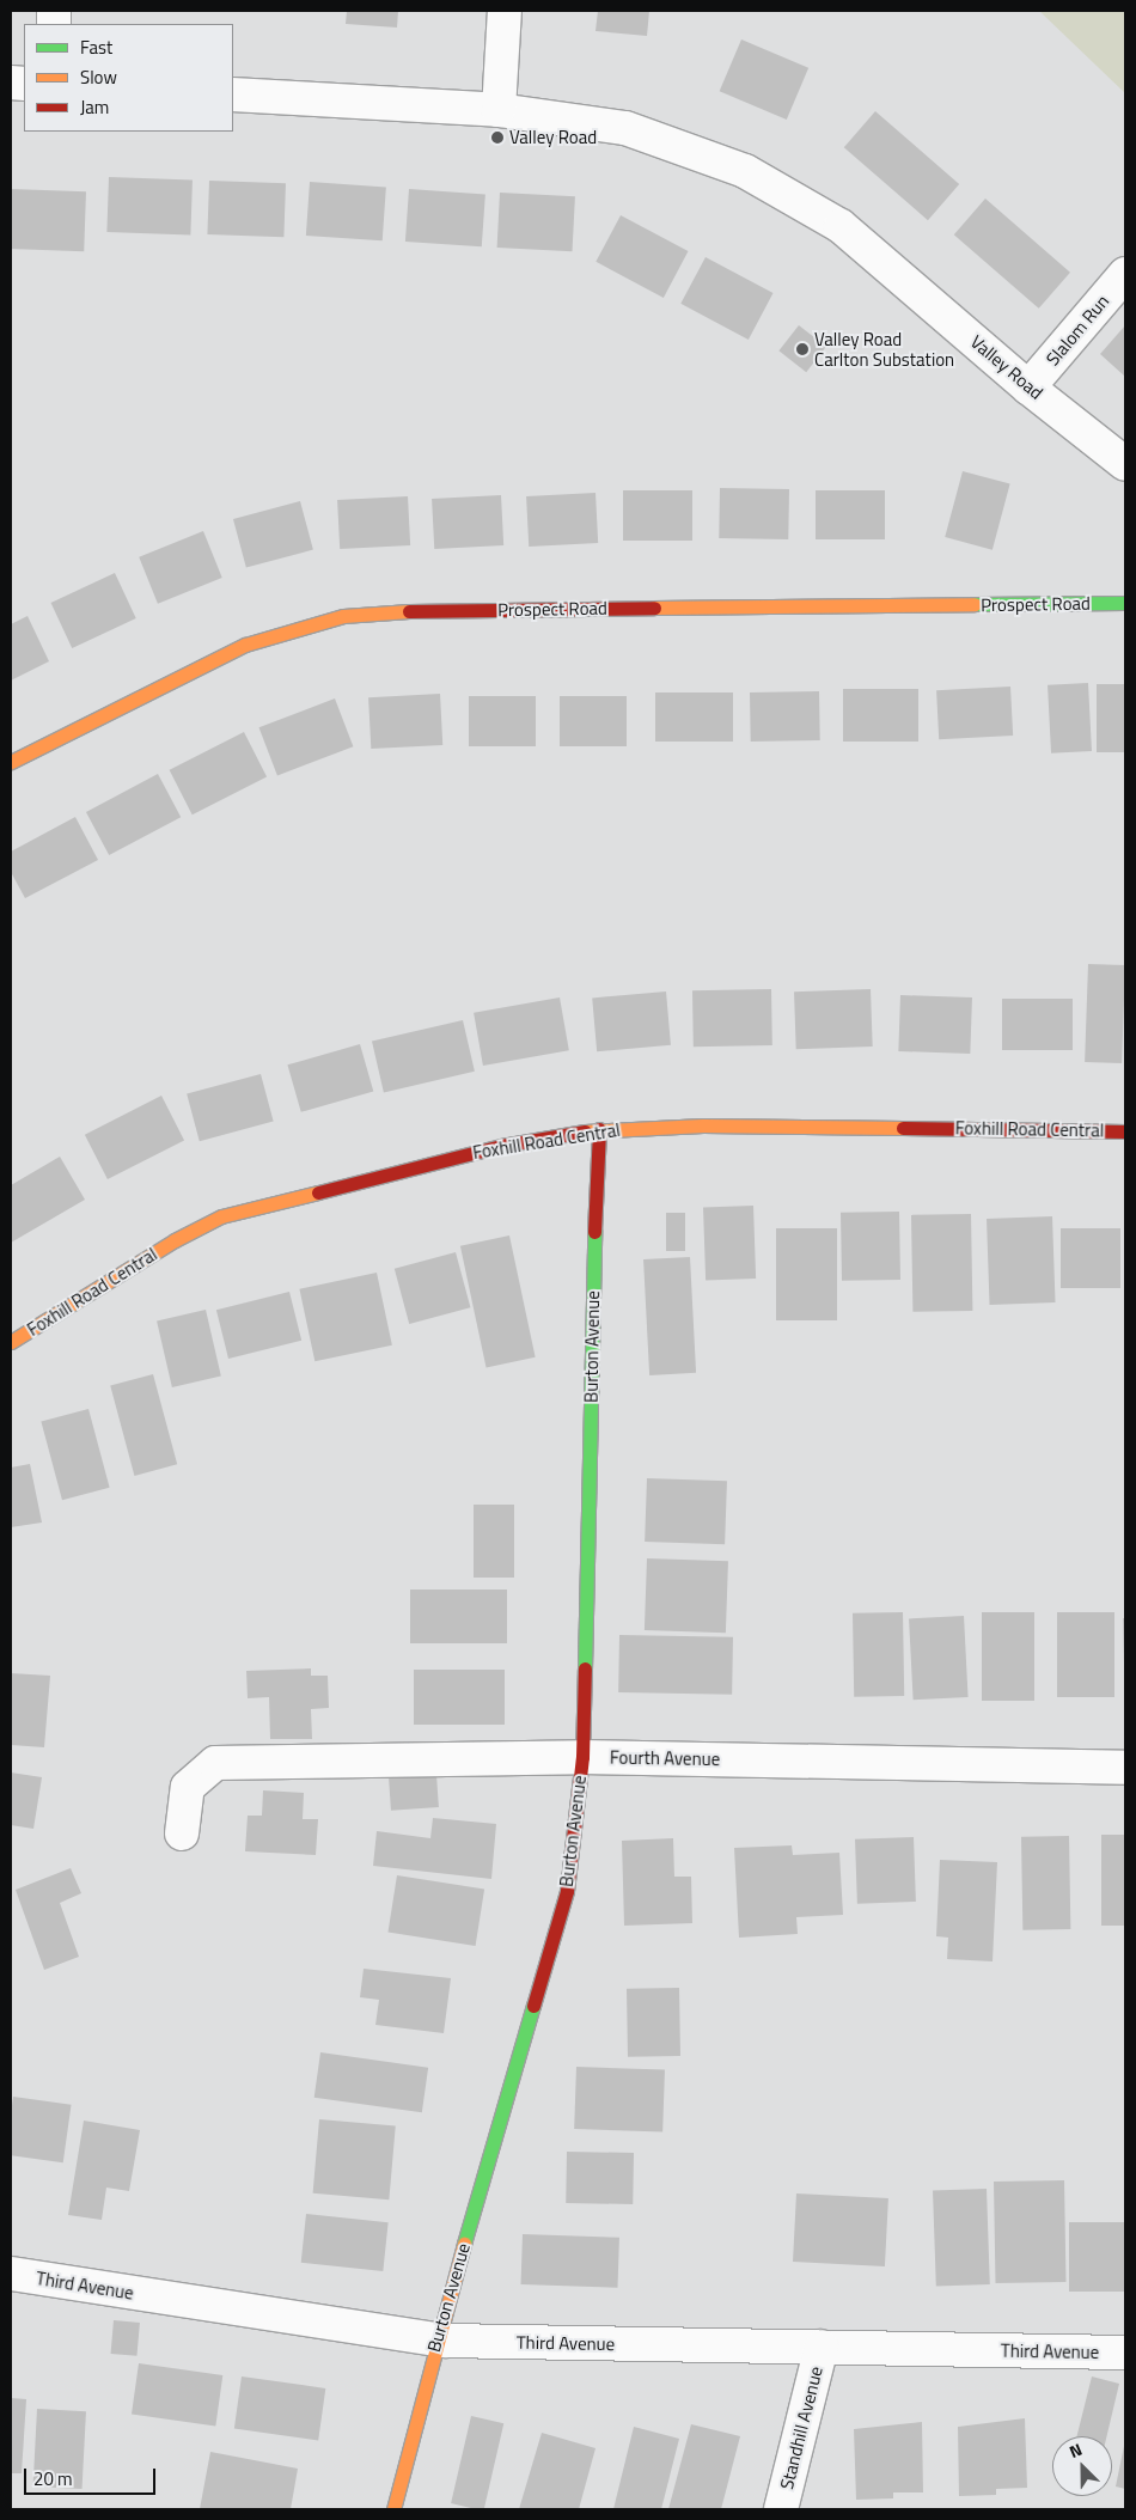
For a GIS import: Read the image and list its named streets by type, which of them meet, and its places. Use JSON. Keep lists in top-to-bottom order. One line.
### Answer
{"streets":{"street":["Slalom Run","Valley Road","Prospect Road","Foxhill Road Central","Burton Avenue","Fourth Avenue","Third Avenue","Standhill Avenue"]},"crossings":[["Slalom Run","Valley Road"],["Foxhill Road Central","Burton Avenue"],["Burton Avenue","Fourth Avenue"],["Burton Avenue","Third Avenue"],["Third Avenue","Standhill Avenue"]],"places":["Valley Road","Valley Road Carlton Substation"],"legend":["Fast","Slow","Jam"],"scale_bar":"20 m","north":"top left"}
